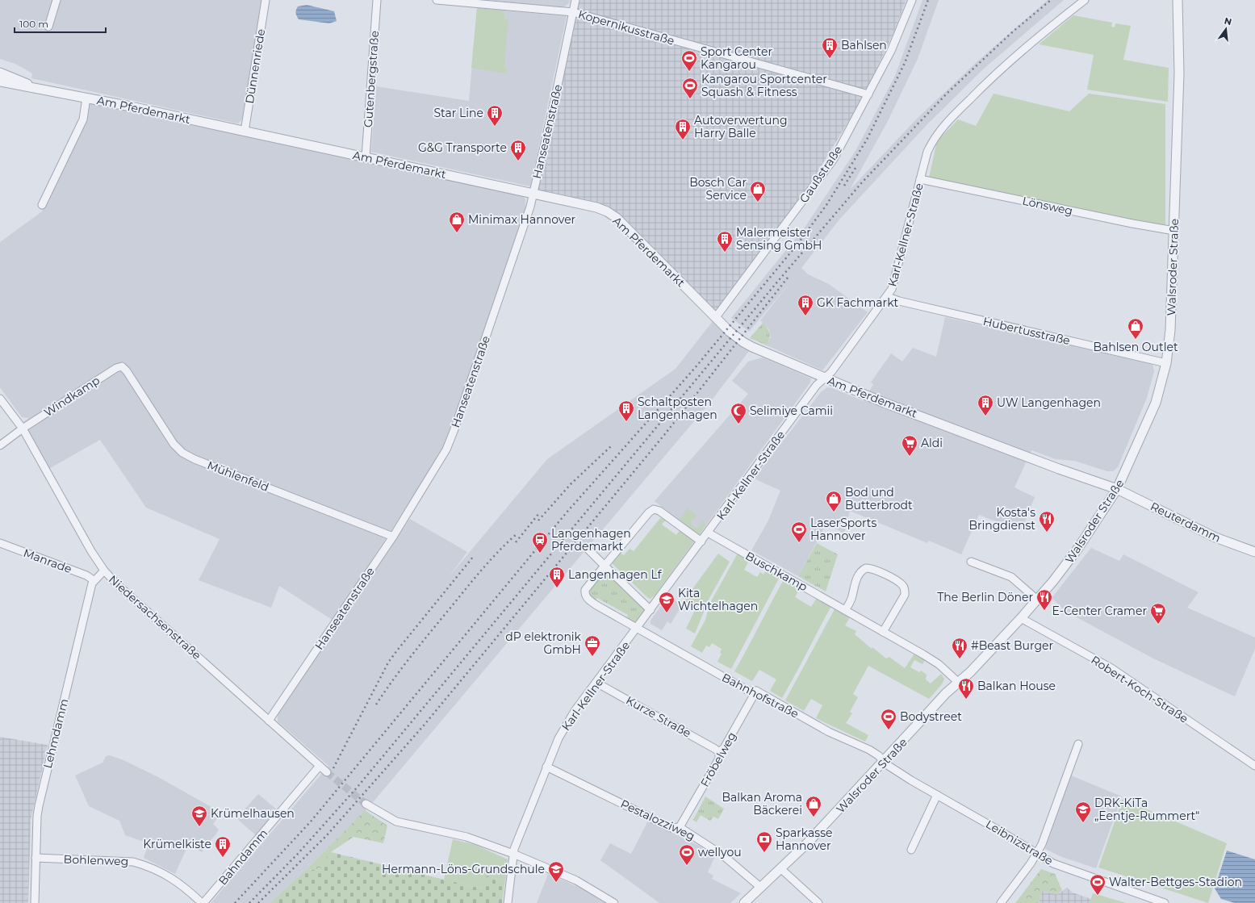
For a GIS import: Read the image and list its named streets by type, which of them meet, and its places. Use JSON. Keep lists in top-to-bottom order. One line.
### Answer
{"streets":{"street":["Kopernikusstraße","Dünnenriede","Gutenbergstraße","Am Pferdemarkt","Hanseatenstraße","Gaußstraße","Lönsweg","Karl-Kellner-Straße","Walsroder Straße","Hubertusstraße","Windkamp","Mühlenfeld","Reuterdamm","Manrade","Buschkamp","Niedersachsenstraße","Robert-Koch-Straße","Bahnhofstraße","Kurze Straße","Lehmdamm","Fröbelweg","Pestalozziweg","Leibnizstraße","Bahndamm","Bohlenweg"]},"crossings":[["Kopernikusstraße","Hanseatenstraße"],["Kopernikusstraße","Gaußstraße"],["Dünnenriede","Am Pferdemarkt"],["Gutenbergstraße","Am Pferdemarkt"],["Am Pferdemarkt","Hanseatenstraße"],["Am Pferdemarkt","Gaußstraße"],["Am Pferdemarkt","Karl-Kellner-Straße"],["Am Pferdemarkt","Walsroder Straße"],["Am Pferdemarkt","Reuterdamm"],["Hanseatenstraße","Mühlenfeld"],["Hanseatenstraße","Niedersachsenstraße"],["Lönsweg","Karl-Kellner-Straße"],["Lönsweg","Walsroder Straße"],["Karl-Kellner-Straße","Hubertusstraße"],["Karl-Kellner-Straße","Buschkamp"],["Karl-Kellner-Straße","Bahnhofstraße"],["Karl-Kellner-Straße","Kurze Straße"],["Karl-Kellner-Straße","Pestalozziweg"],["Walsroder Straße","Hubertusstraße"],["Walsroder Straße","Reuterdamm"],["Walsroder Straße","Buschkamp"],["Walsroder Straße","Robert-Koch-Straße"],["Walsroder Straße","Bahnhofstraße"],["Walsroder Straße","Pestalozziweg"],["Walsroder Straße","Leibnizstraße"],["Windkamp","Mühlenfeld"],["Windkamp","Niedersachsenstraße"],["Manrade","Lehmdamm"],["Niedersachsenstraße","Bahndamm"],["Bahnhofstraße","Fröbelweg"],["Bahnhofstraße","Leibnizstraße"],["Kurze Straße","Fröbelweg"],["Lehmdamm","Bohlenweg"],["Fröbelweg","Pestalozziweg"],["Bahndamm","Bohlenweg"]],"places":{"building":["Bahlsen","Star Line","Autoverwertung Harry Balle","G&G Transporte","Malermeister Sensing GmbH","GK Fachmarkt","UW Langenhagen","Schaltposten Langenhagen","Langenhagen Lf","Krümelkiste"],"sports":["Sport Center Kangarou","Kangarou Sportcenter Squash & Fitness","LaserSports Hannover","Bodystreet","wellyou","Walter-Bettges-Stadion"],"shop":["Bosch Car Service","Minimax Hannover","Bahlsen Outlet","Bod und Butterbrodt","Balkan Aroma Bäckerei"],"mosque":["Selimiye Camii"],"supermarket":["Aldi","E-Center Cramer"],"restaurant":["Kosta's Bringdienst","The Berlin Döner","#Beast Burger","Balkan House"],"station":["Langenhagen Pferdemarkt"],"school or university":["Kita Wichtelhagen","DRK-KiTa „Eentje-Rummert“","Krümelhausen","Hermann-Löns-Grundschule"],"office":["dP elektronik GmbH"],"bank":["Sparkasse Hannover"]},"scale_bar":"100 m","north":"top"}
